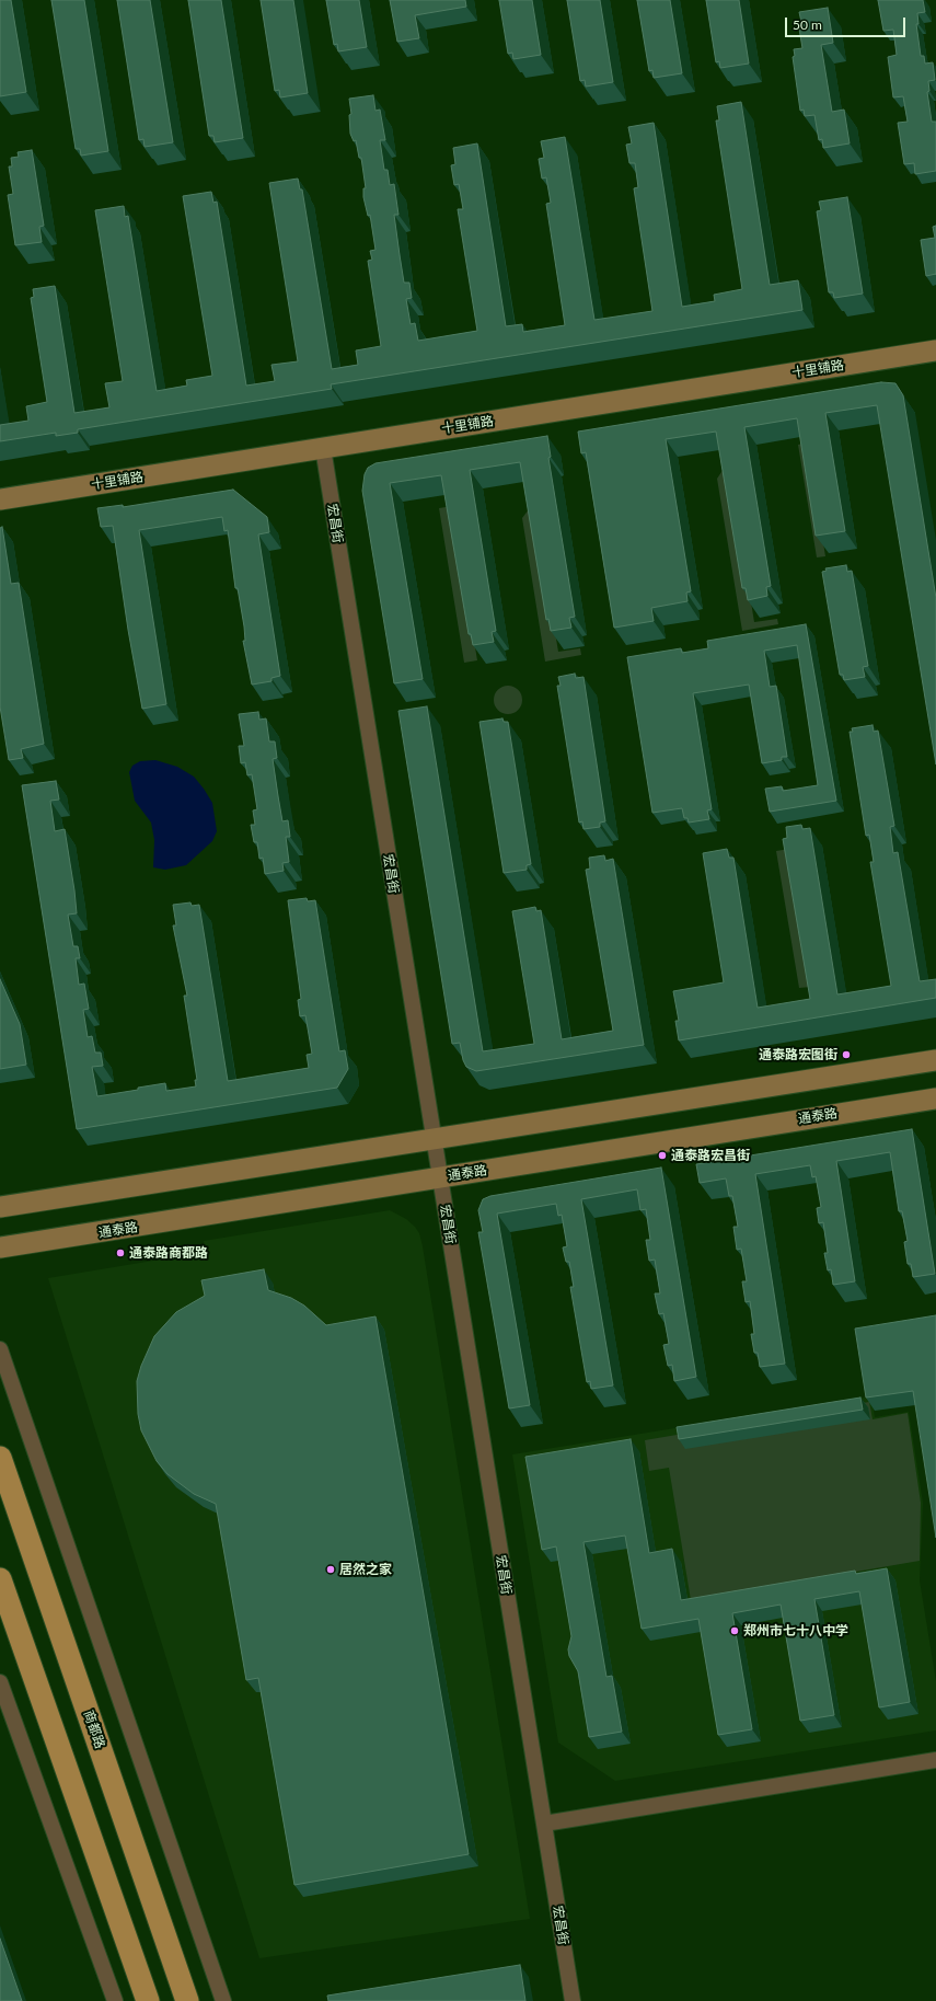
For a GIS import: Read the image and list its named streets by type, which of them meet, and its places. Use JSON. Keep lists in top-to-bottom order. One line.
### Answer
{"streets":{"main road":["商都路"],"street":["十里铺路","宏昌街","通泰路"]},"crossings":[["十里铺路","宏昌街"],["宏昌街","通泰路"]],"places":["通泰路宏图街","通泰路宏昌街","通泰路商都路","居然之家","郑州市七十八中学"],"scale_bar":"50 m"}
